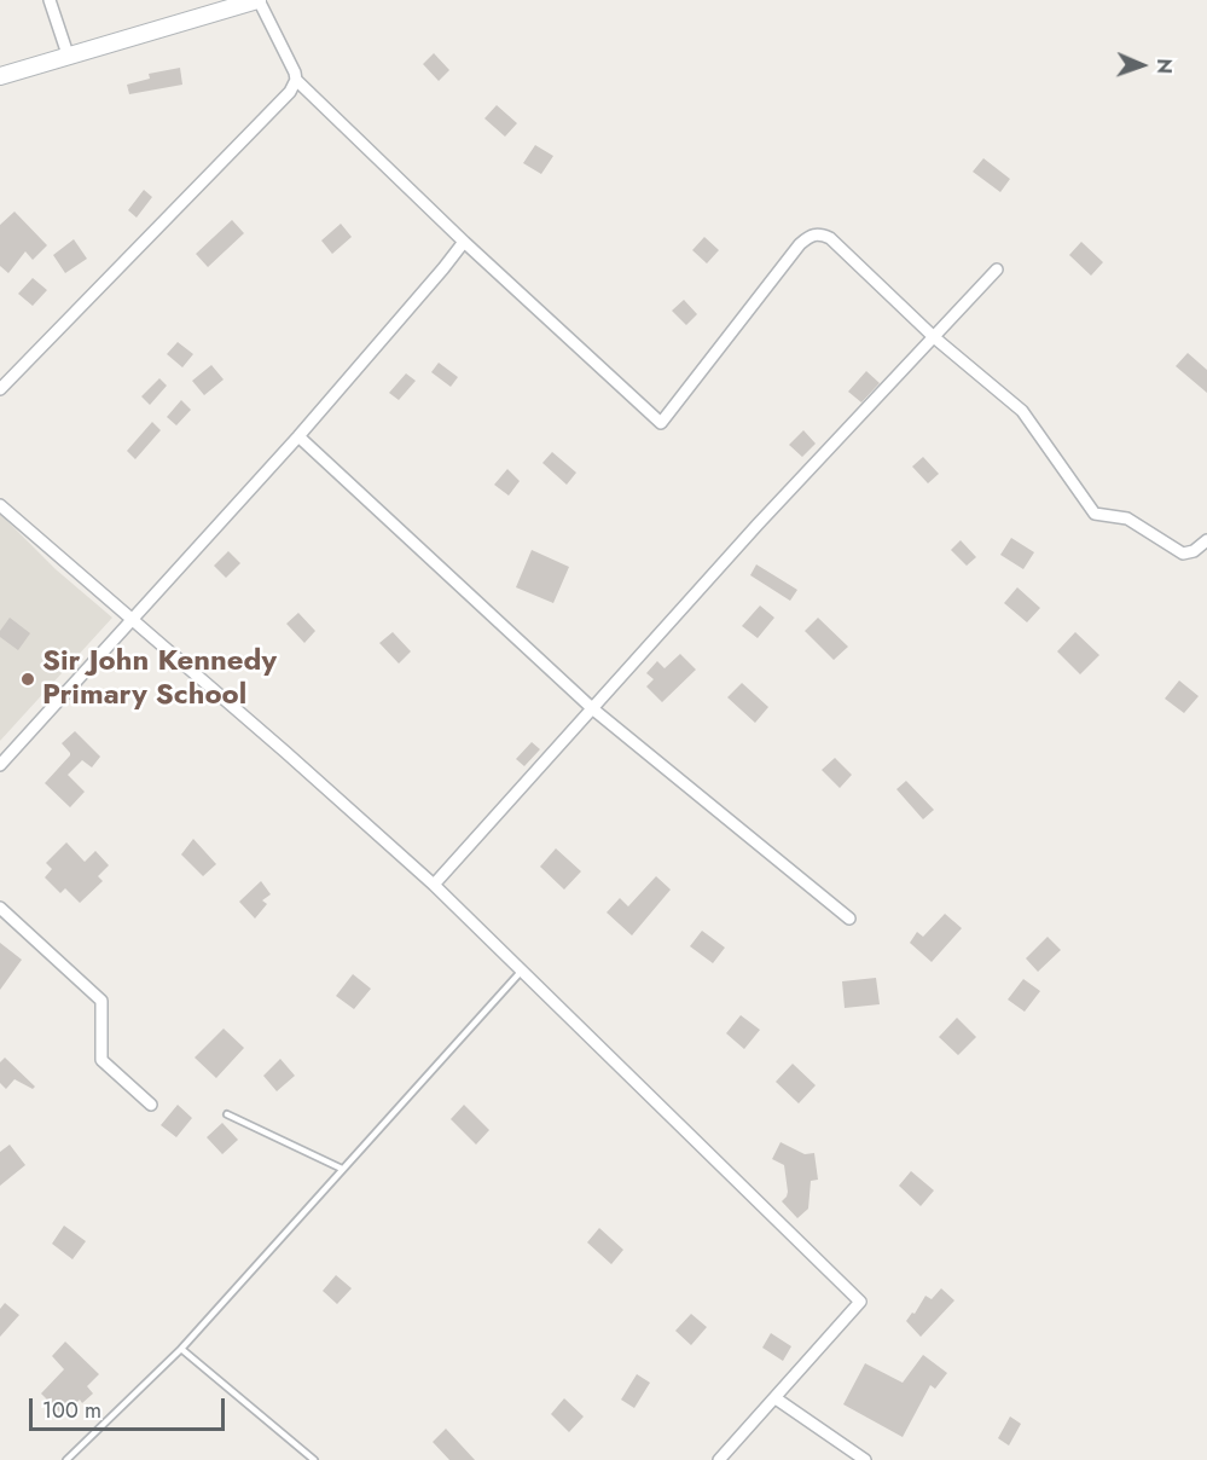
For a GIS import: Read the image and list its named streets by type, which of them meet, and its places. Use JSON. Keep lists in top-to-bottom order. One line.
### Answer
{"places":["Sir John Kennedy Primary School"],"scale_bar":"100 m","north":"right"}
